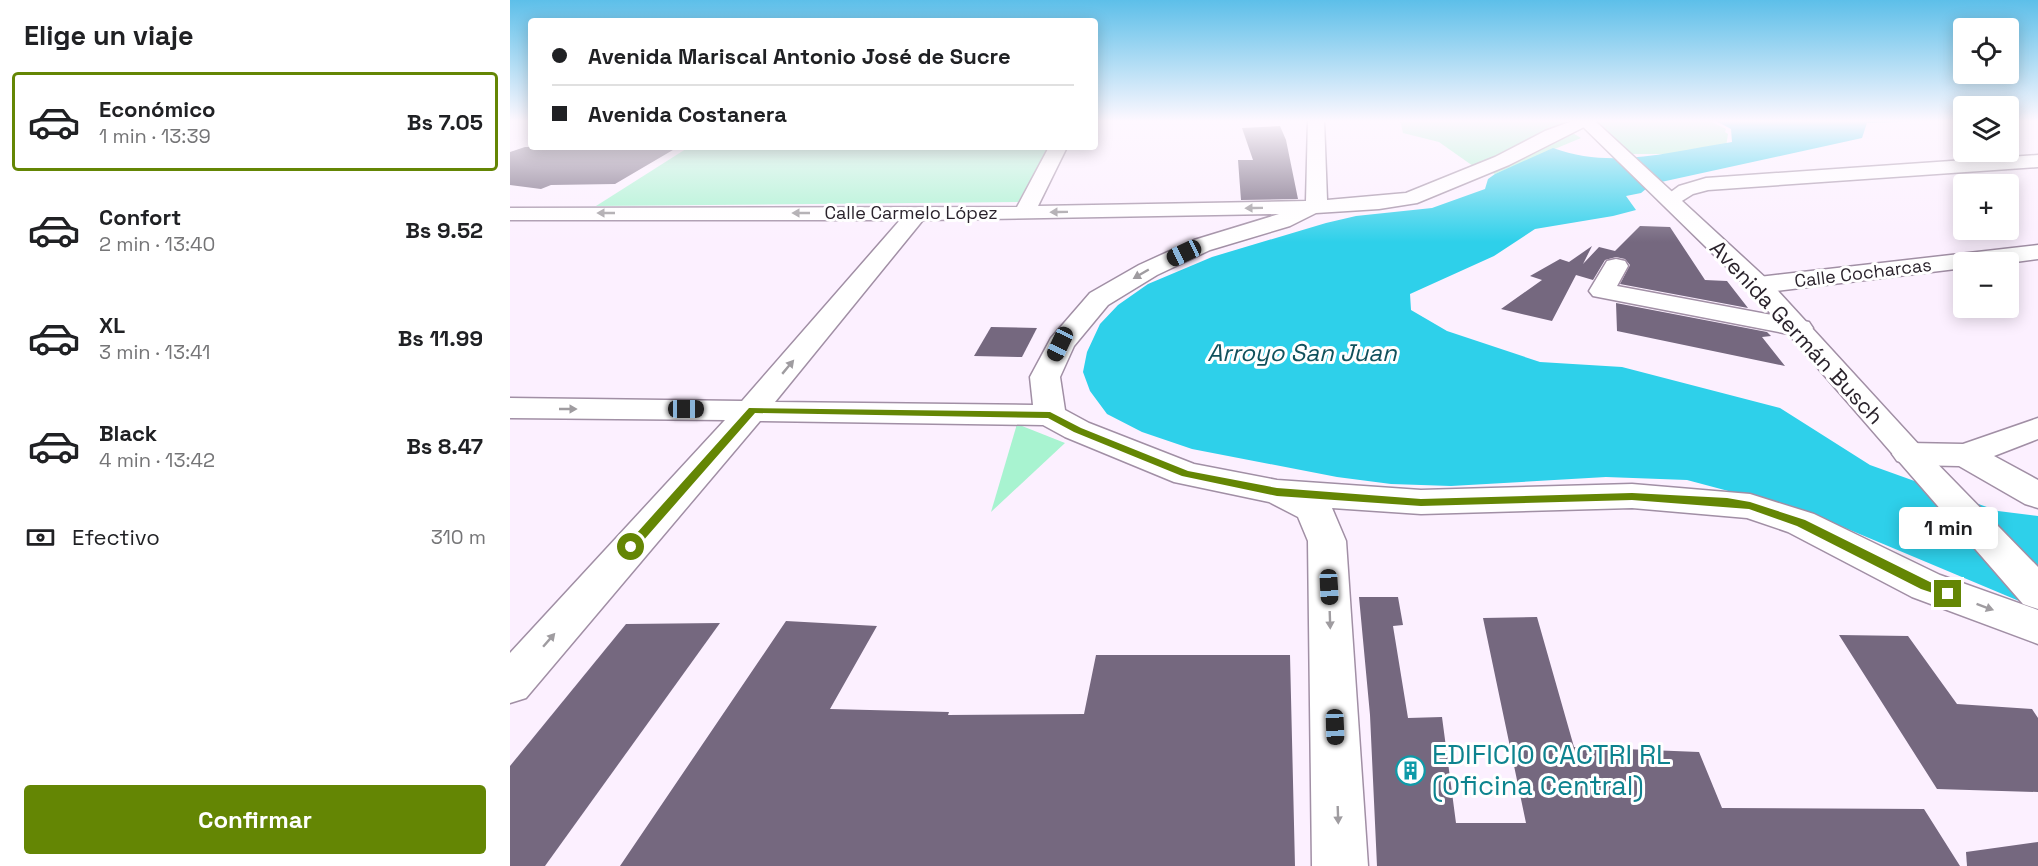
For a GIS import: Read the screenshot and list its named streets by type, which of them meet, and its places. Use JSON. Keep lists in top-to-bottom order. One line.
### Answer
{"streets":{"street":["Calle Carmelo López","Calle Cocharcas","Avenida Germán Busch"]},"crossings":[["Calle Cocharcas","Avenida Germán Busch"]],"water":["Arroyo San Juan"],"places":{"building":["EDIFICIO CACTRI RL (Oficina Central)"]},"page":{"heading":"Elige un viaje","map_buttons":["+","−"],"banner":["Avenida Mariscal Antonio José de Sucre","Avenida Costanera"],"list":[{"name":"Económico","note":"1 min · 13:39","value":"Bs 7.05"},{"name":"Confort","note":"2 min · 13:40","value":"Bs 9.52"},{"name":"XL","note":"3 min · 13:41","value":"Bs 11.99"},{"name":"Black","note":"4 min · 13:42","value":"Bs 8.47"}],"pay":["Efectivo","310 m"],"bubble":"1 min","buttons":"Confirmar"}}
